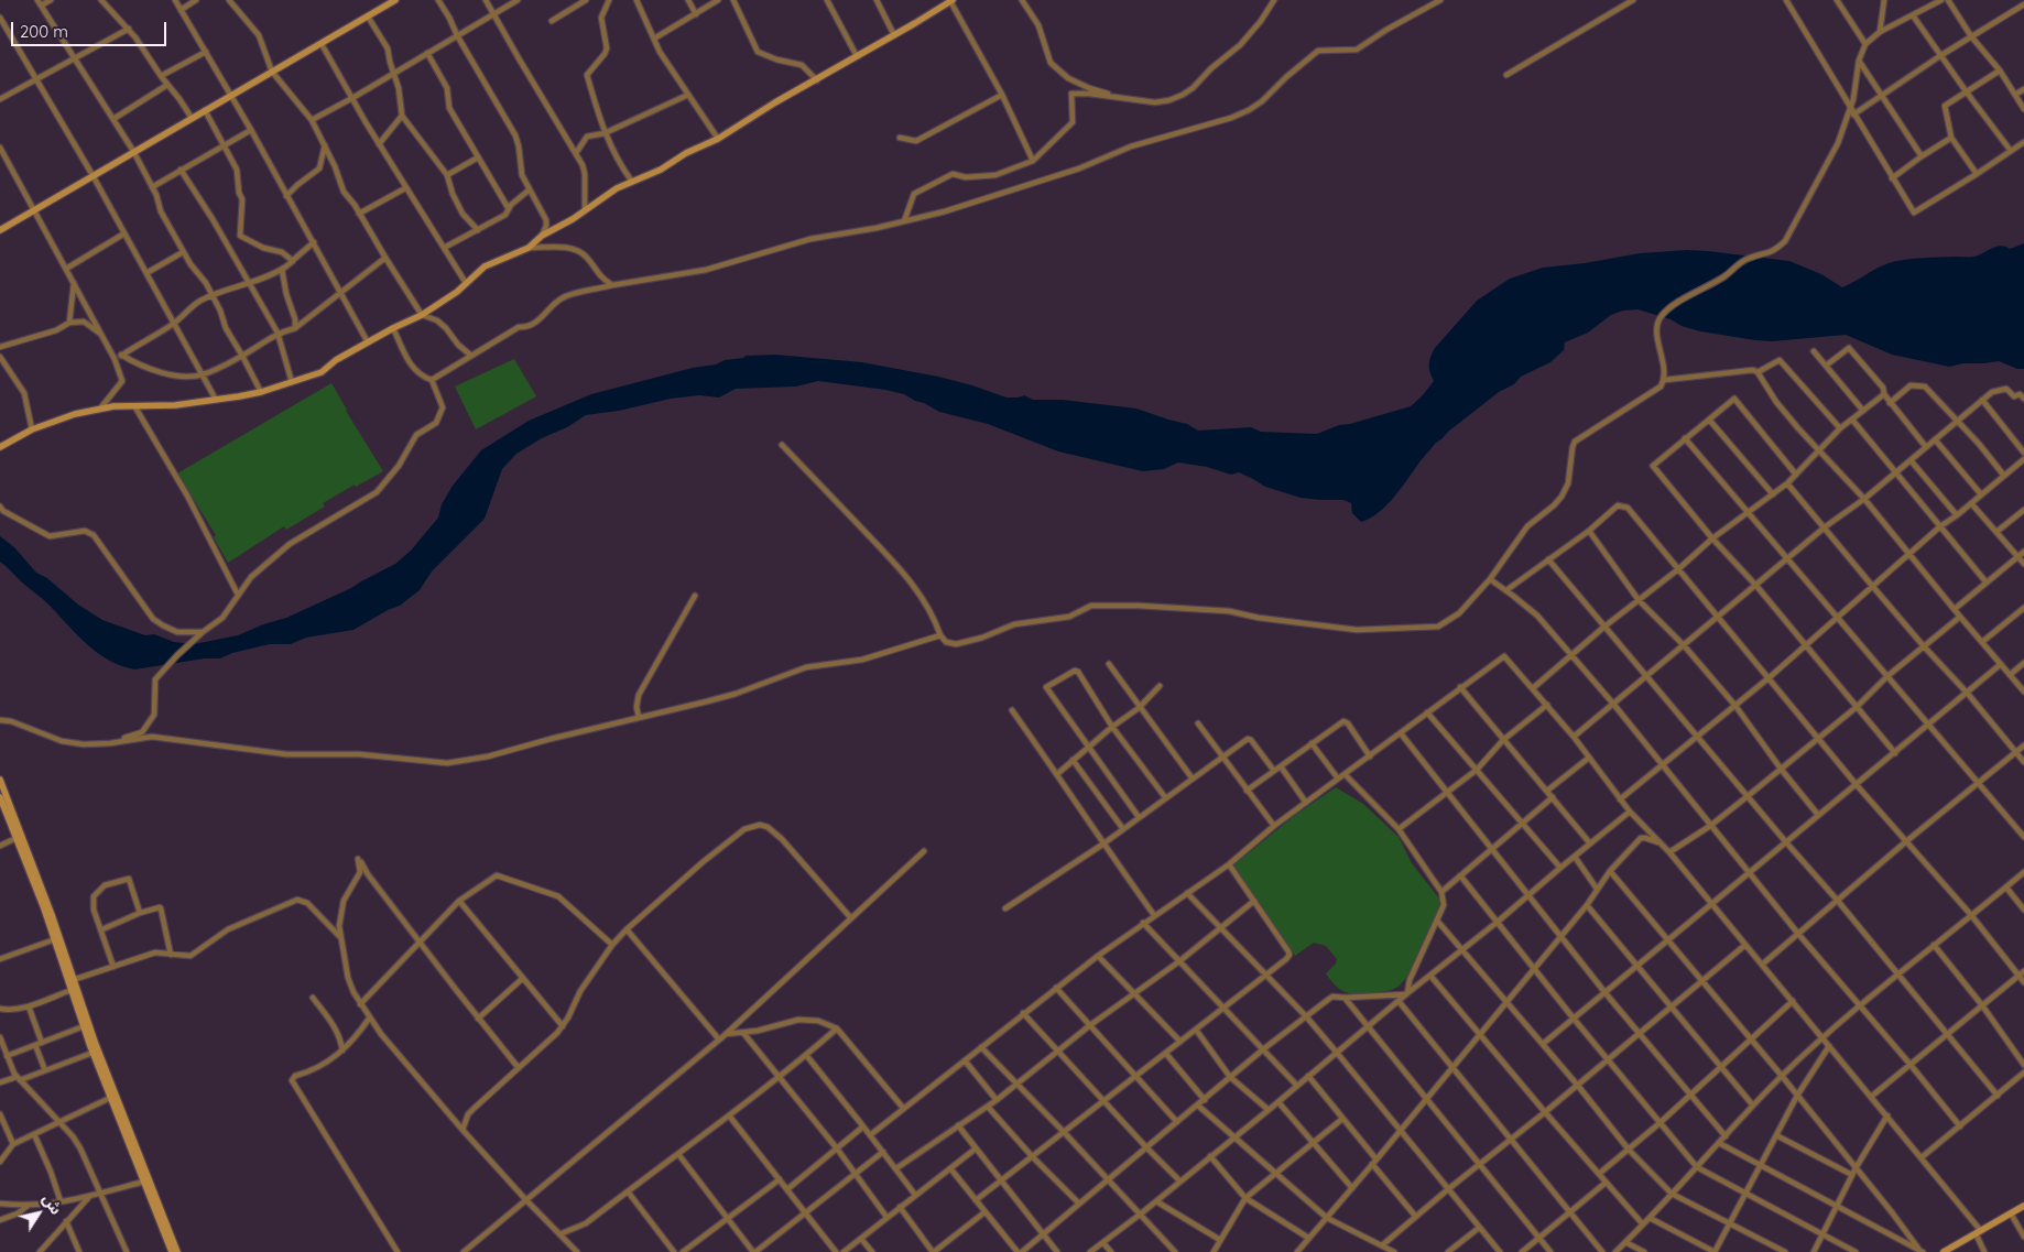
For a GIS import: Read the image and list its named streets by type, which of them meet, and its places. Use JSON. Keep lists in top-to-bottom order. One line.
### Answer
{"scale_bar":"200 m","north":"top right"}
